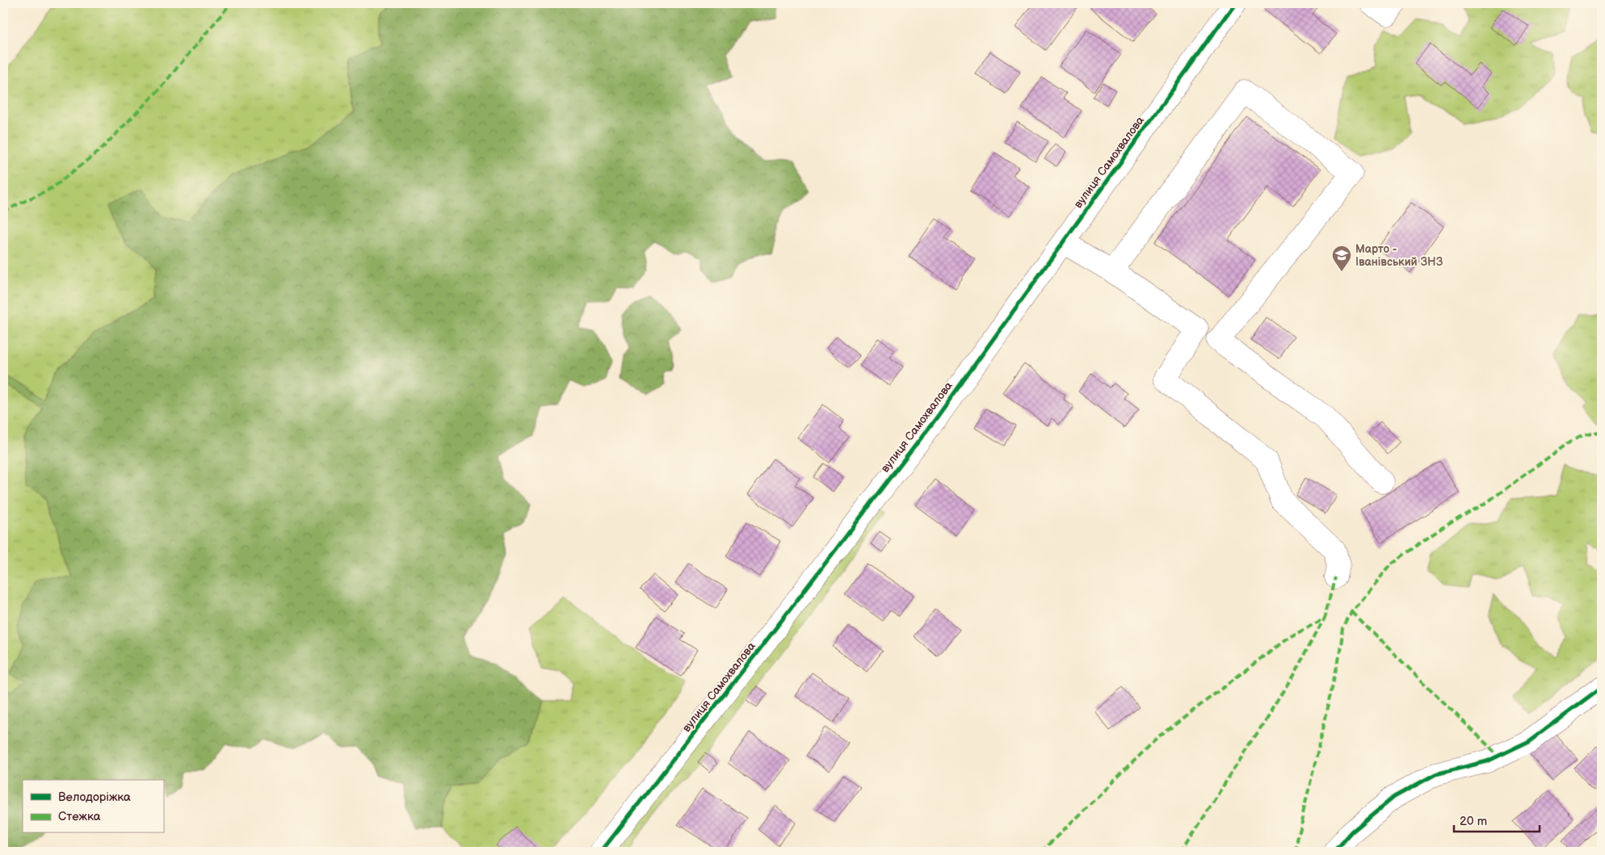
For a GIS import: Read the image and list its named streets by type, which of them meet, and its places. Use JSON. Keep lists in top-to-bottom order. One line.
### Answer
{"streets":{"street":["вулиця Самохвалова"]},"places":{"school or university":["Марто - Іванівський ЗНЗ"]},"legend":["Велодоріжка","Стежка"],"scale_bar":"20 m"}
